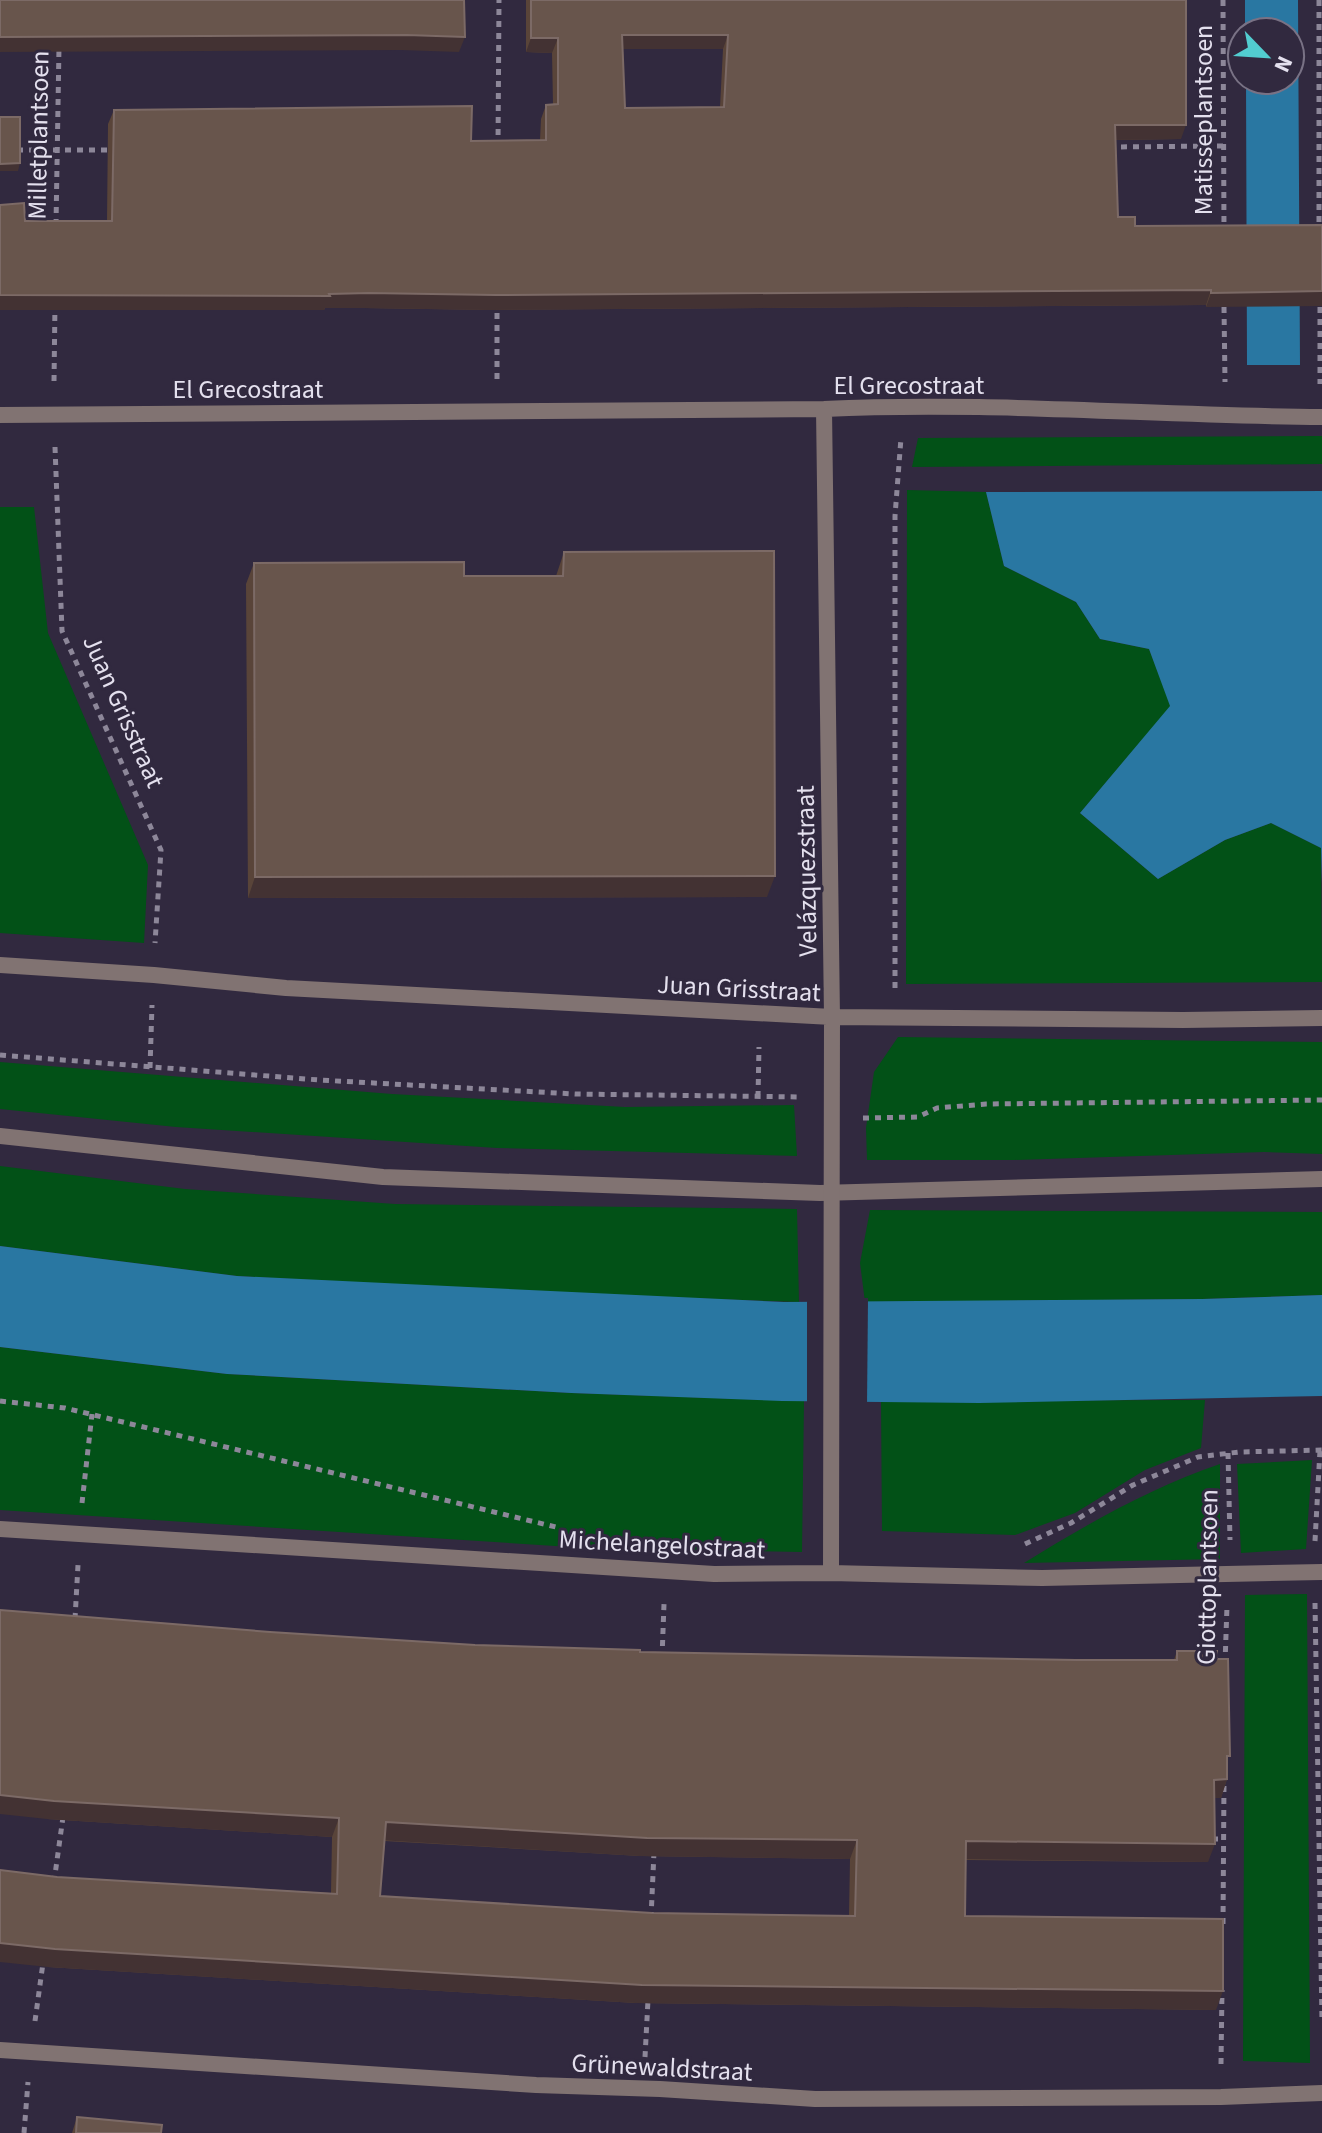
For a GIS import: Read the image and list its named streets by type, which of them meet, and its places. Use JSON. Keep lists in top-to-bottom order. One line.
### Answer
{"streets":{"street":["El Grecostraat","Juan Grisstraat","Velázquezstraat","Michelangelostraat","Grünewaldstraat"],"path":["Matisseplantsoen","Milletplantsoen","Giottoplantsoen"]},"crossings":[["El Grecostraat","Juan Grisstraat"],["El Grecostraat","Velázquezstraat"],["Juan Grisstraat","Velázquezstraat"],["Velázquezstraat","Michelangelostraat"],["Michelangelostraat","Giottoplantsoen"]],"north":"bottom right"}
